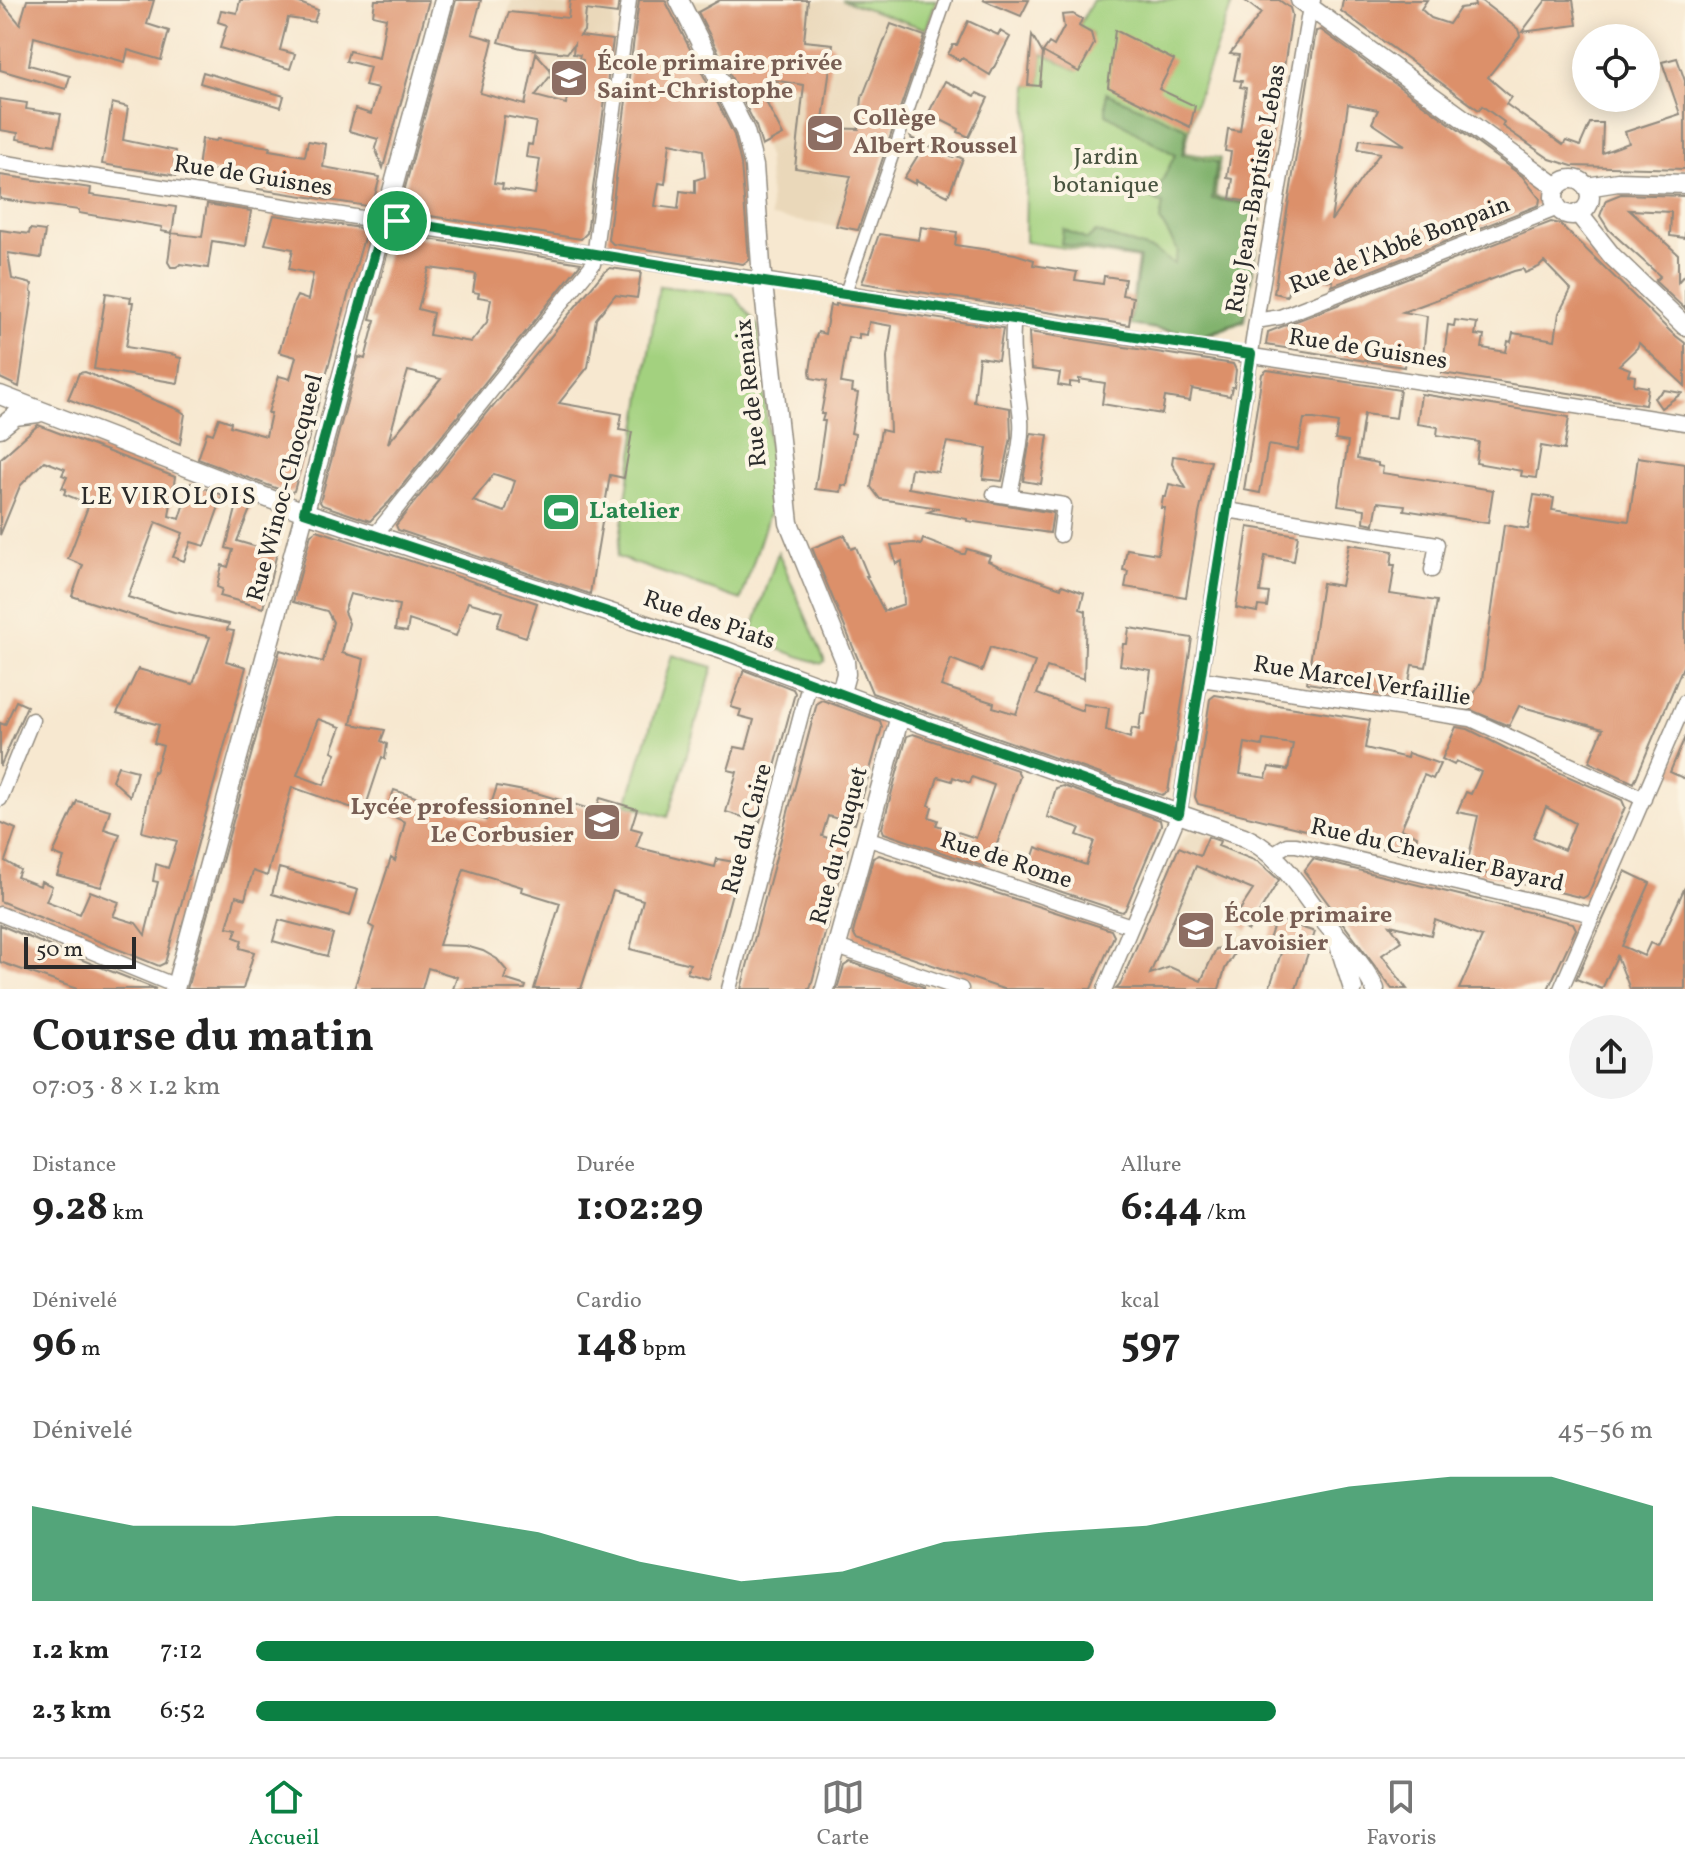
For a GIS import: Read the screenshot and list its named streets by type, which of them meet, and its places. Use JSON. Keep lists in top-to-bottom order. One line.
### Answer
{"streets":{"street":["Rue de Guisnes","Rue Jean-Baptiste Lebas","Rue de l'Abbé Bonpain","Rue de Renaix","Rue Winoc-Chocqueel","Rue des Piats","Rue Marcel Verfaillie","Rue du Caire","Rue du Touquet","Rue du Chevalier Bayard","Rue de Rome"]},"crossings":[["Rue de Guisnes","Rue Jean-Baptiste Lebas"],["Rue de Guisnes","Rue de Renaix"],["Rue de Guisnes","Rue Winoc-Chocqueel"],["Rue Jean-Baptiste Lebas","Rue de l'Abbé Bonpain"],["Rue Jean-Baptiste Lebas","Rue des Piats"],["Rue Jean-Baptiste Lebas","Rue Marcel Verfaillie"],["Rue Jean-Baptiste Lebas","Rue de Rome"],["Rue de Renaix","Rue des Piats"],["Rue Winoc-Chocqueel","Rue des Piats"],["Rue des Piats","Rue du Caire"],["Rue des Piats","Rue du Touquet"],["Rue des Piats","Rue du Chevalier Bayard"],["Rue du Touquet","Rue de Rome"]],"districts":["LE VIROLOIS"],"parks":["Jardin botanique"],"places":{"school or university":["École primaire privée Saint-Christophe","Collège Albert Roussel","Lycée professionnel Le Corbusier","École primaire Lavoisier"],"sports":["L'atelier"]},"scale_bar":"50 m","page":{"scale":"50 m","heading":["Course du matin","07:03 · 8 × 1.2 km"],"stats":[["Distance","9.28 km"],["Durée","1:02:29"],["Allure","6:44 /km"],["Dénivelé","96 m"],["Cardio","148 bpm"],["kcal","597"]],"chart":["Dénivelé","45–56 m"],"list":[{"name":"1.2 km","note":"7:12"},{"name":"2.3 km","note":"6:52"}],"tabs":["Accueil","Carte","Favoris"]}}
